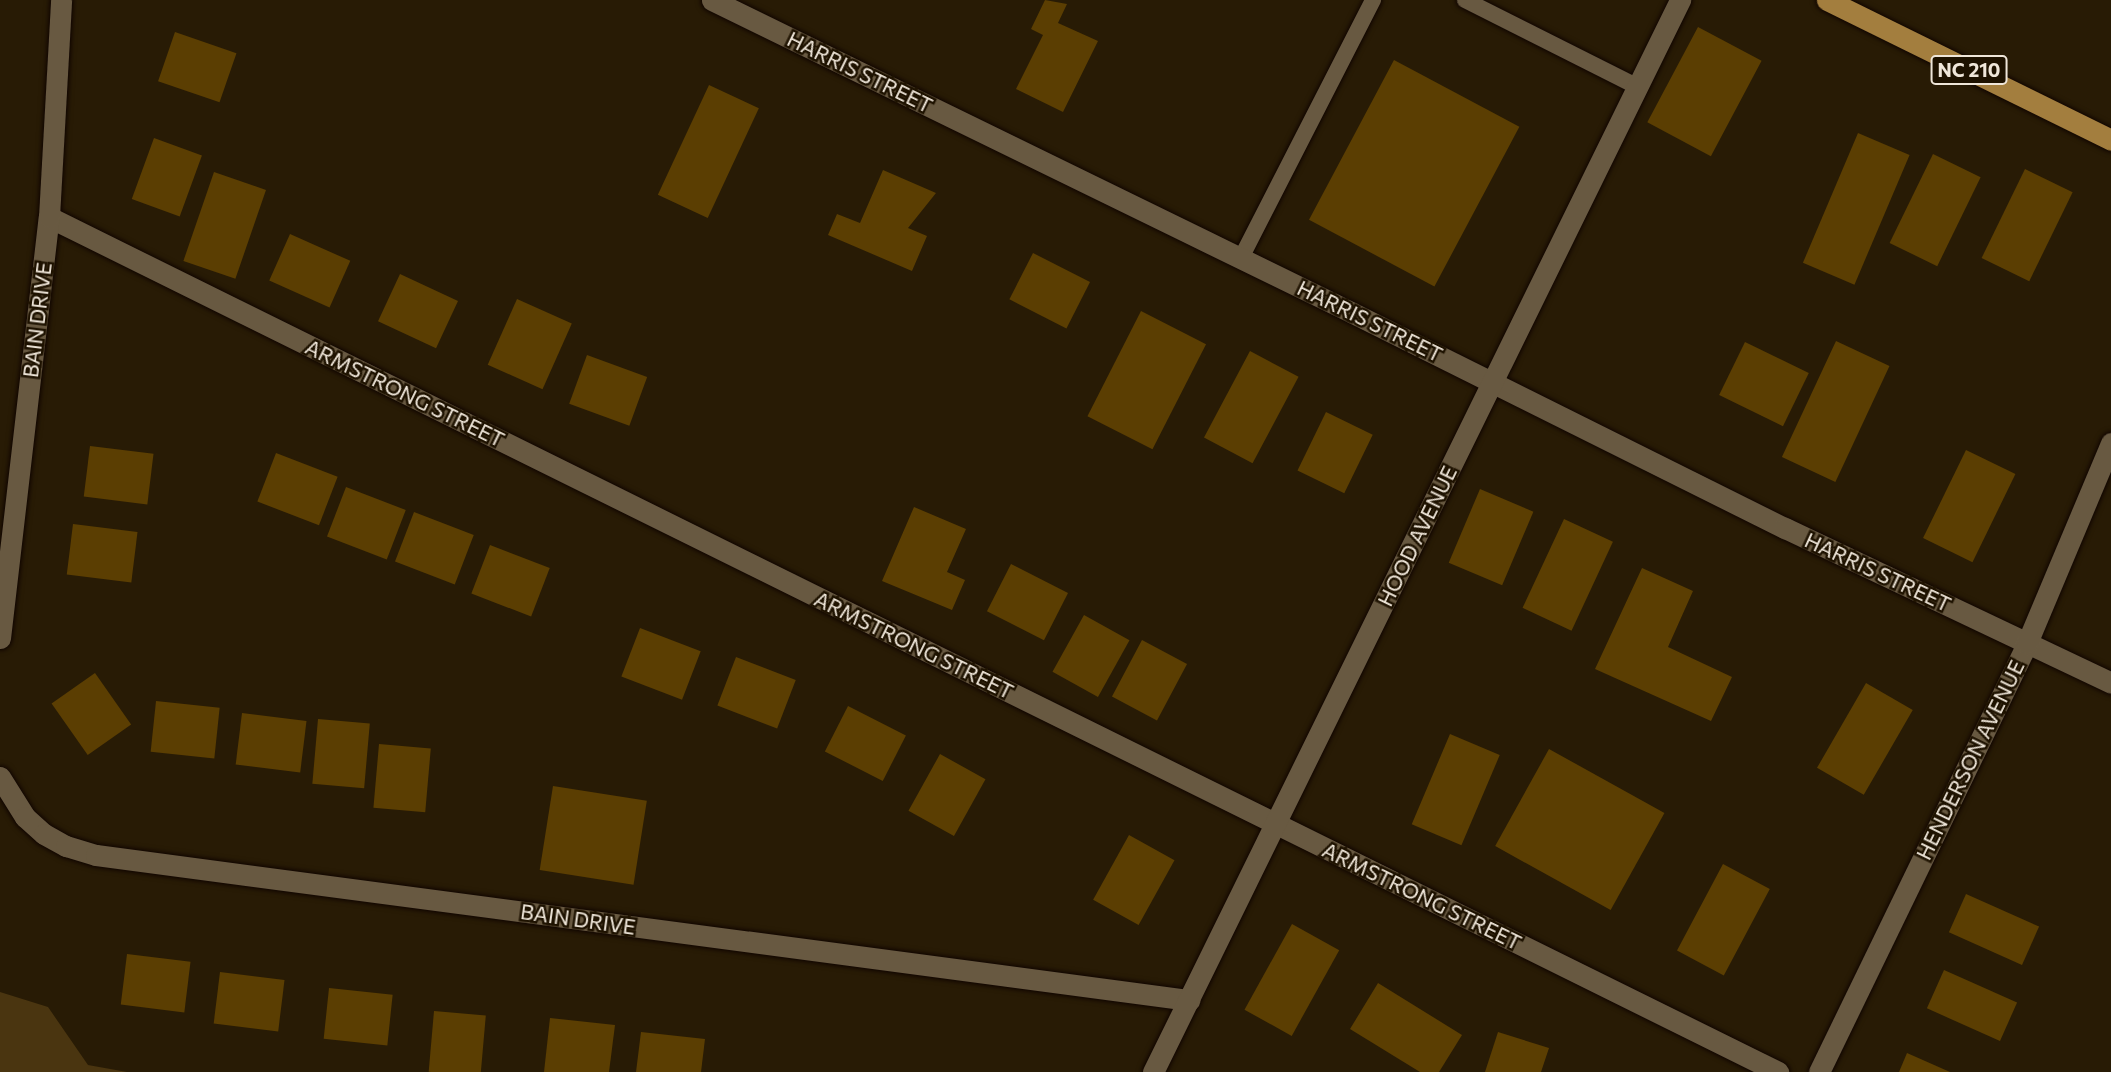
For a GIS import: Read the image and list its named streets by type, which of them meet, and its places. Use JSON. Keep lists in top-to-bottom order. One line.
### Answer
{"streets":{"main road":["NC 210"],"street":["HARRIS STREET","BAIN DRIVE","ARMSTRONG STREET","HOOD AVENUE","HENDERSON AVENUE"]},"crossings":[["HARRIS STREET","HOOD AVENUE"],["HARRIS STREET","HENDERSON AVENUE"],["BAIN DRIVE","ARMSTRONG STREET"],["BAIN DRIVE","HOOD AVENUE"],["ARMSTRONG STREET","HOOD AVENUE"]]}
